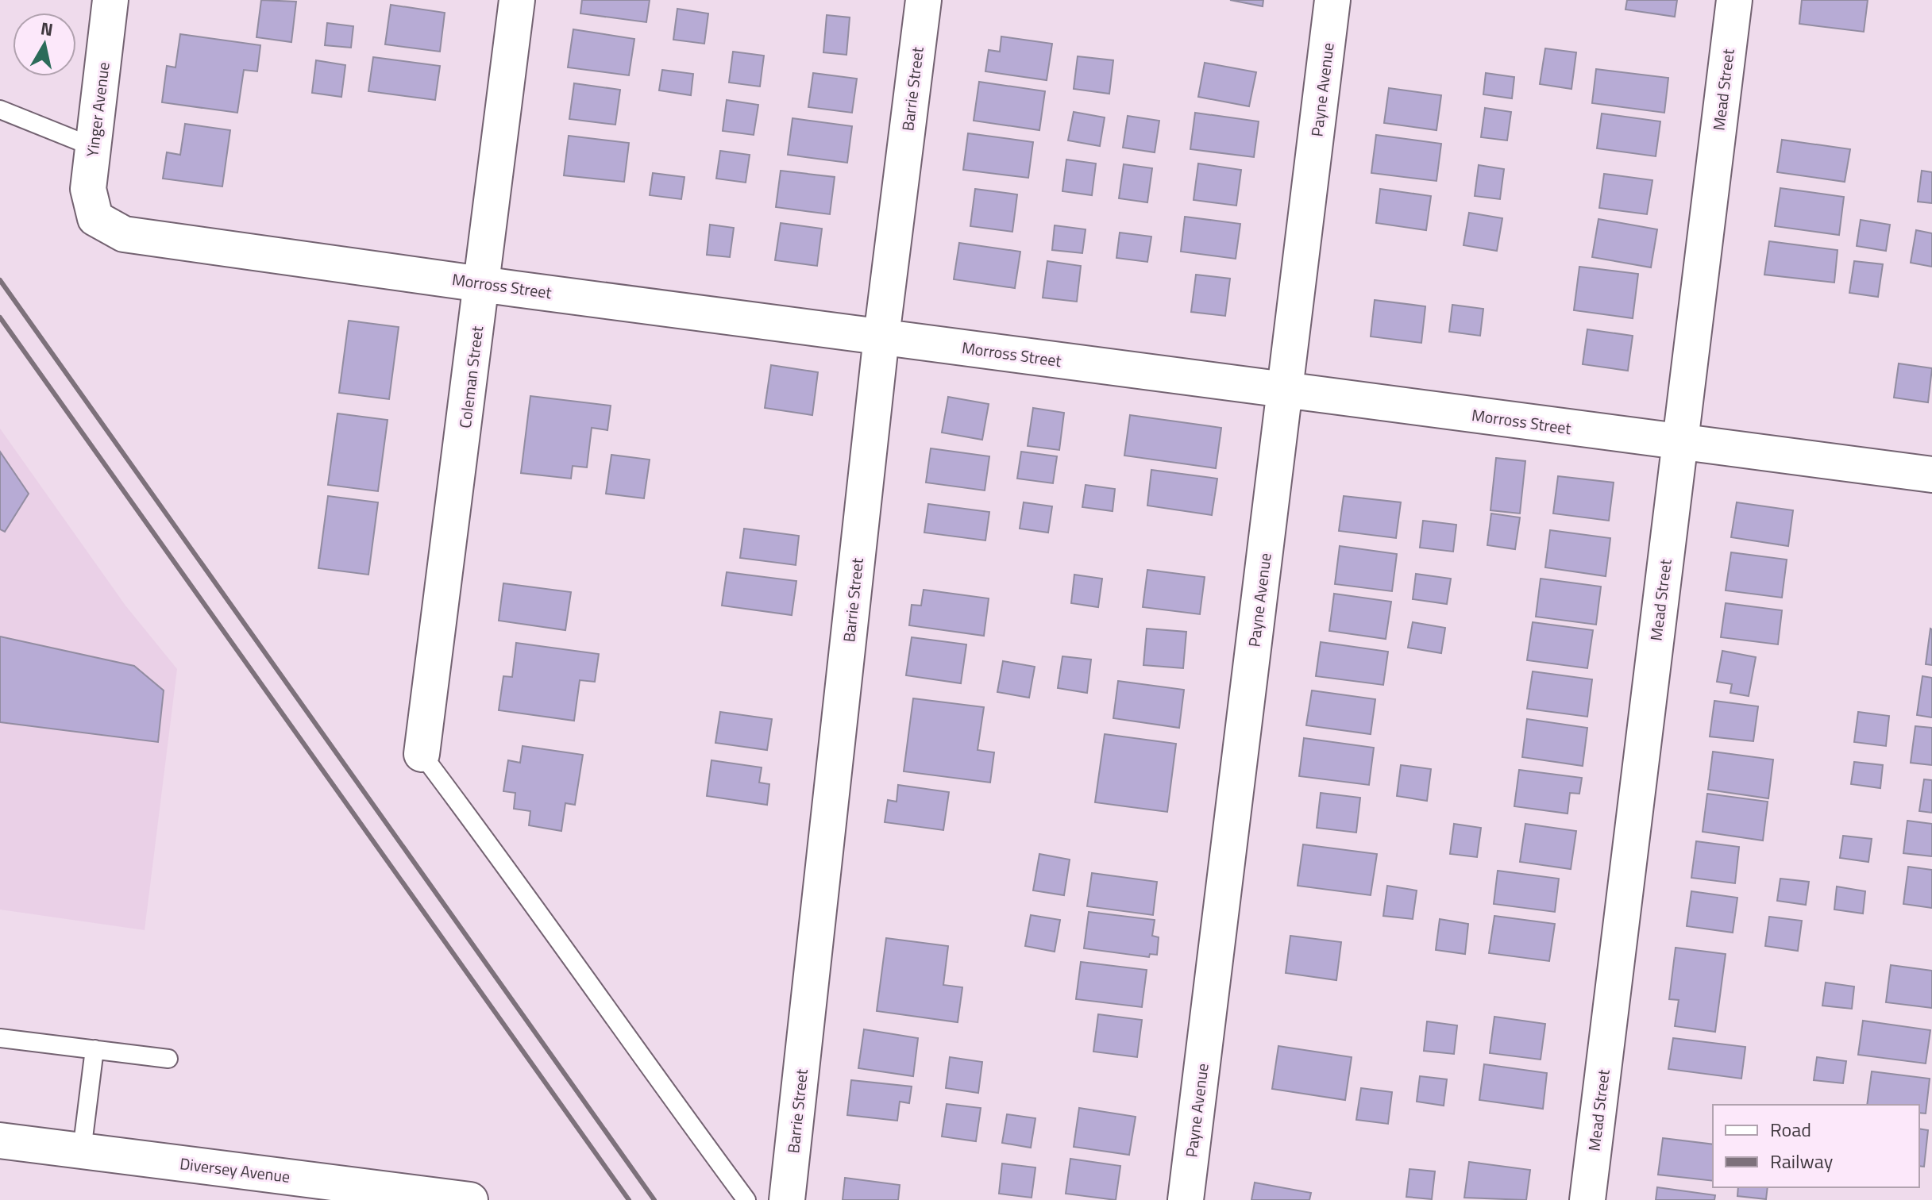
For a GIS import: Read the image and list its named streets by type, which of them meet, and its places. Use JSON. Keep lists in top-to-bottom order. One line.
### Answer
{"streets":{"street":["Barrie Street","Payne Avenue","Mead Street","Yinger Avenue","Morross Street","Coleman Street","Diversey Avenue"]},"crossings":[["Barrie Street","Morross Street"],["Payne Avenue","Morross Street"],["Mead Street","Morross Street"],["Yinger Avenue","Morross Street"],["Morross Street","Coleman Street"]],"legend":["Road","Railway"],"north":"top"}
